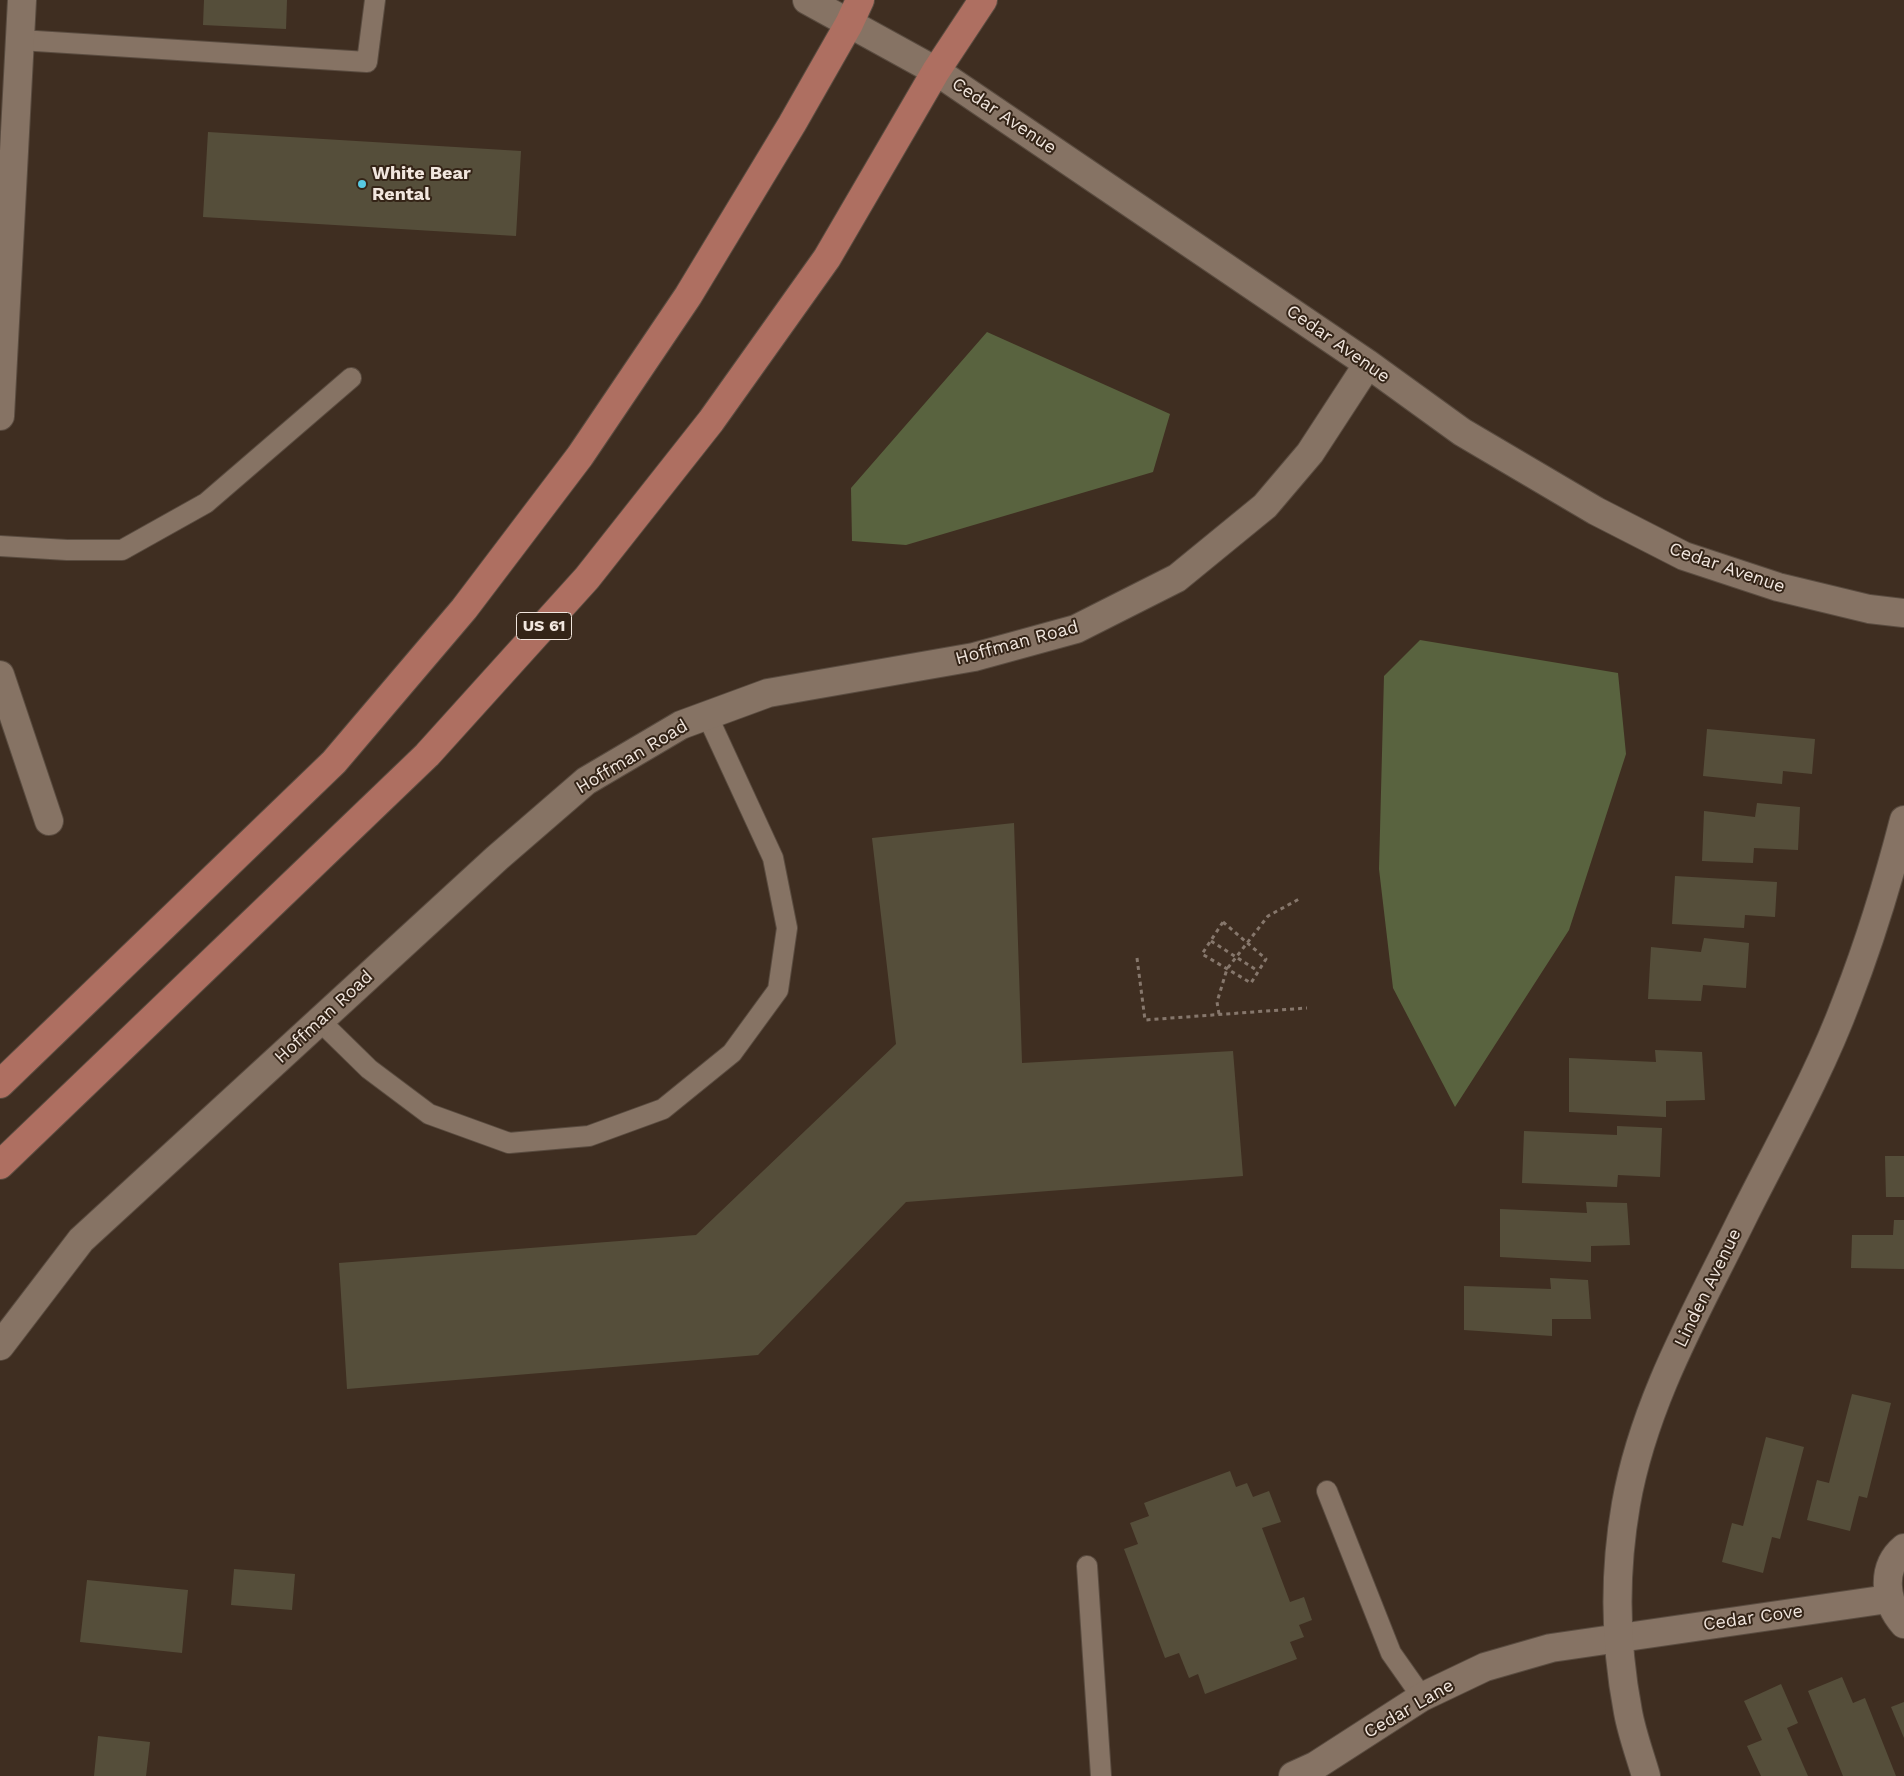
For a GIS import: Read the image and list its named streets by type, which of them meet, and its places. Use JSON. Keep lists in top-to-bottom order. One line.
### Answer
{"streets":{"main road":["US 61"],"street":["Cedar Avenue","Hoffman Road","Linden Avenue","Cedar Cove","Cedar Lane"]},"crossings":[["Cedar Avenue","US 61"],["Cedar Avenue","Hoffman Road"],["Linden Avenue","Cedar Cove"],["Linden Avenue","Cedar Lane"],["Cedar Cove","Cedar Lane"]],"places":["White Bear Rental"]}
